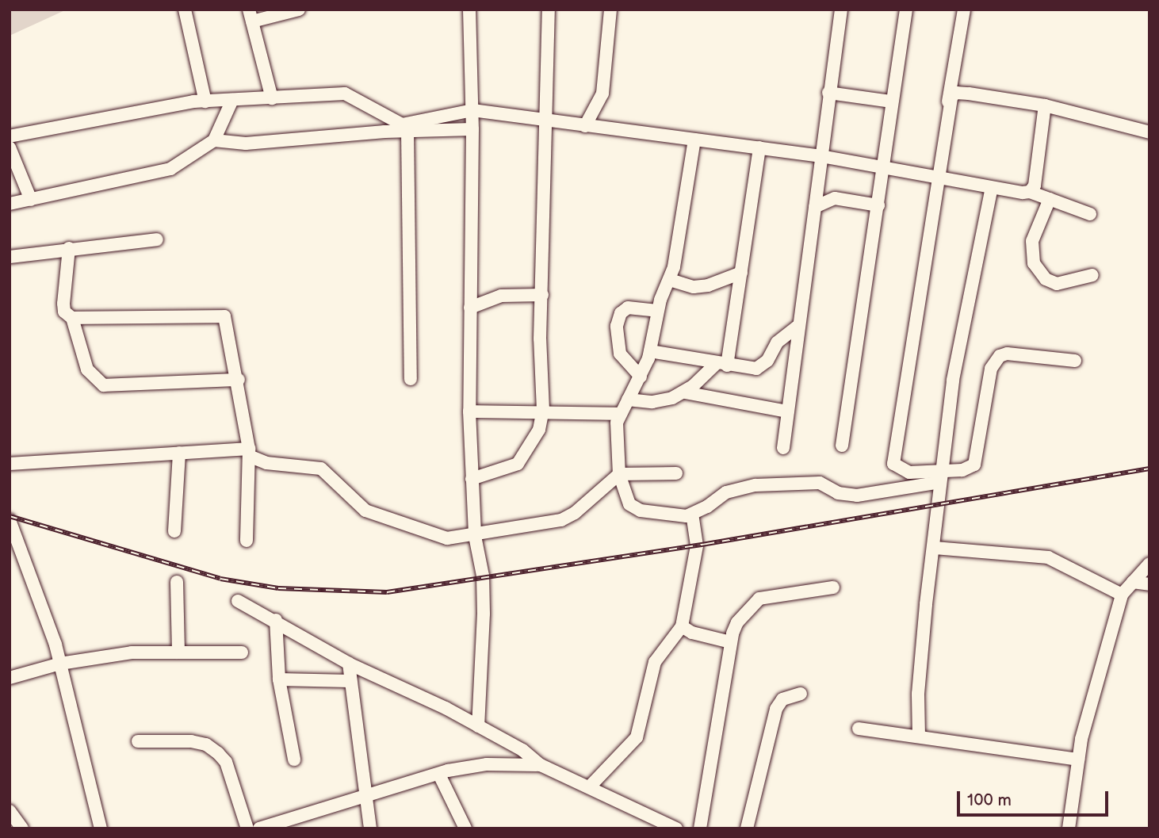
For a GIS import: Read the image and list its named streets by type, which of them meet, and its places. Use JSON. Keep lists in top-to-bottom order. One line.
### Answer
{"scale_bar":"100 m"}
